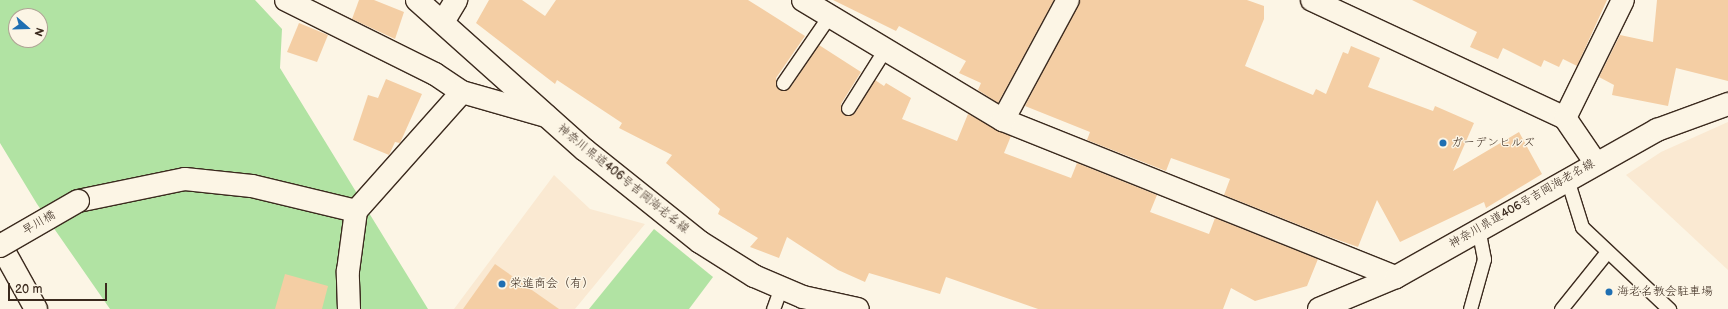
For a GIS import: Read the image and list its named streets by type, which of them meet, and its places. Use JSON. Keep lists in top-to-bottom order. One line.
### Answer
{"streets":{"main road":["神奈川県道406号吉岡海老名線","早川橋"]},"places":["ガーデンヒルズ","栄進商会（有）","海老名教会駐車場"],"scale_bar":"20 m","north":"right"}
